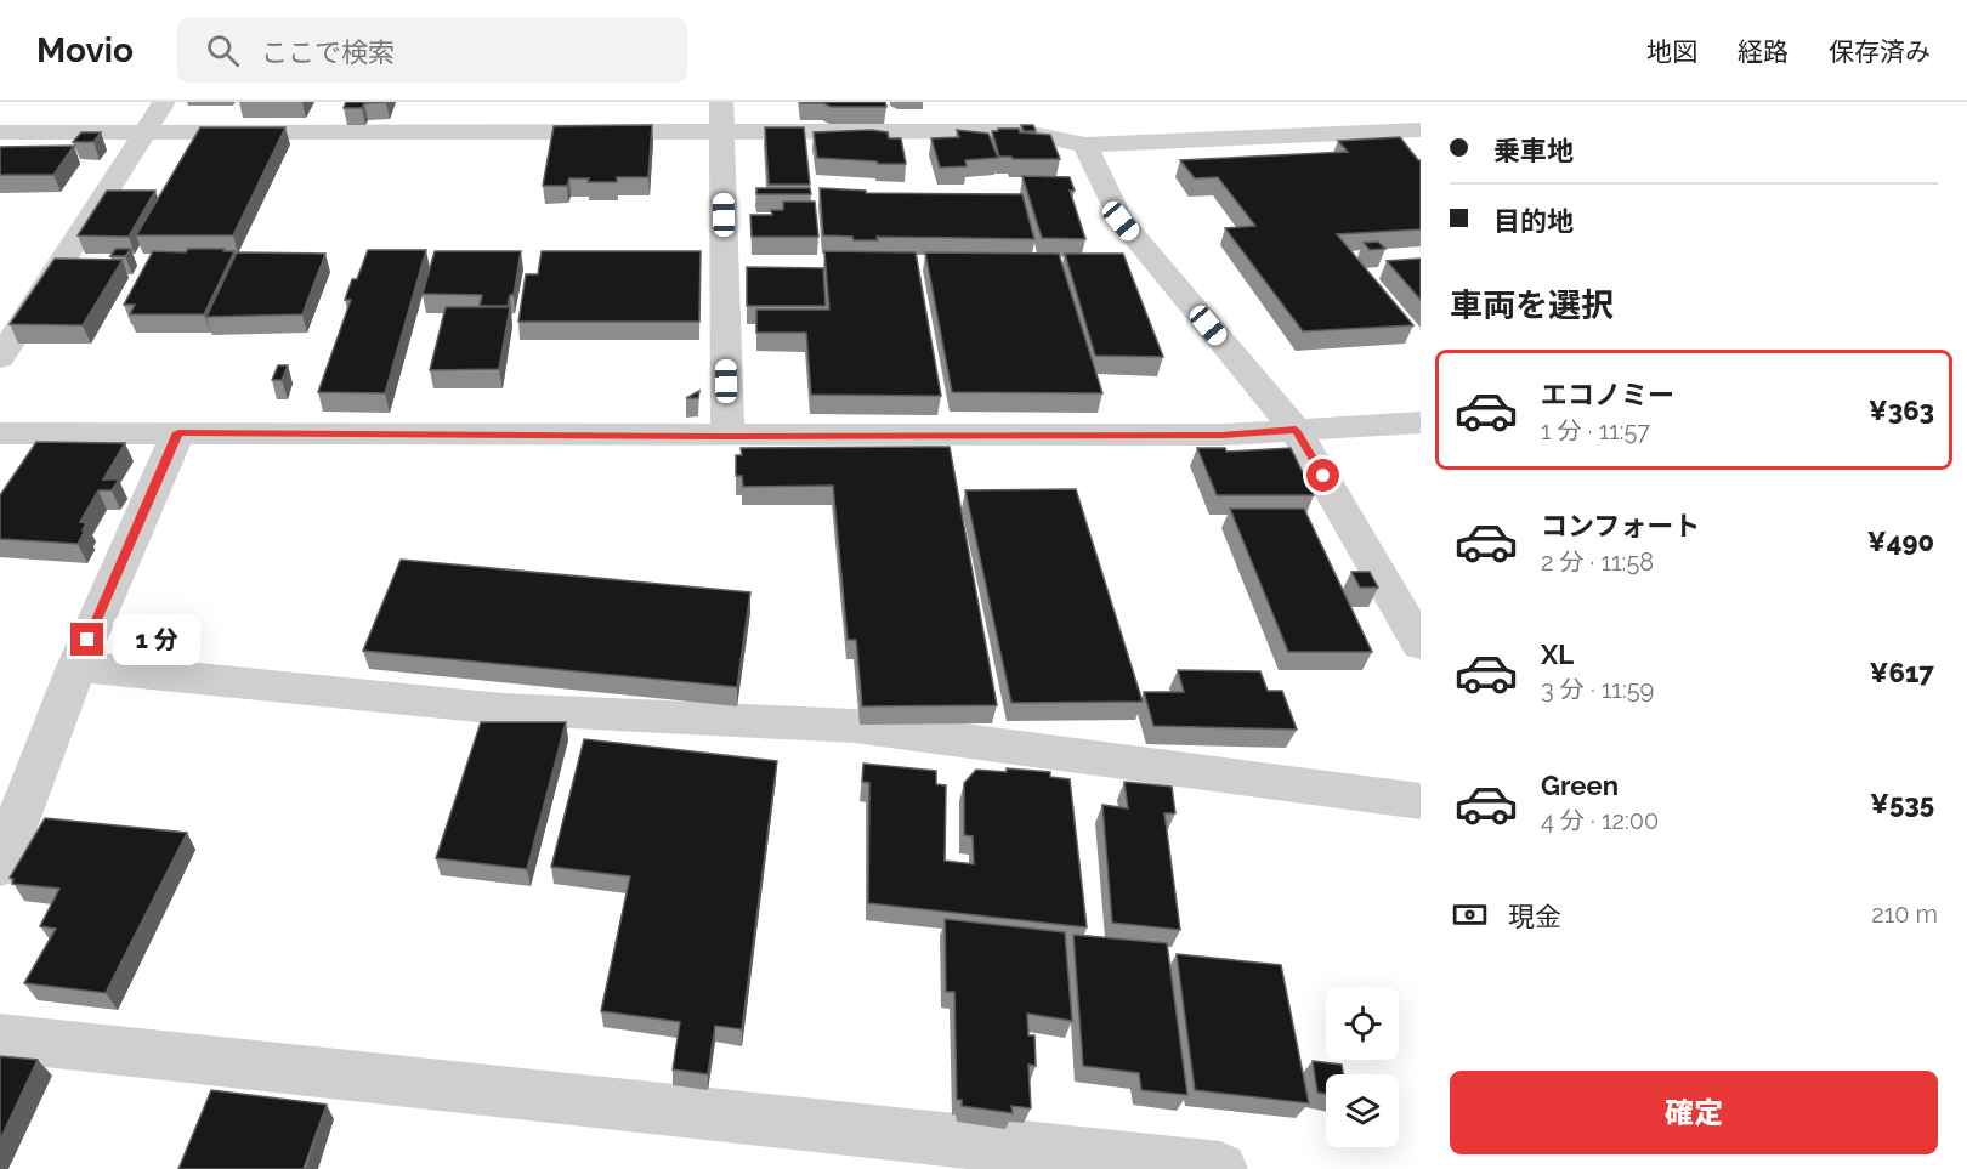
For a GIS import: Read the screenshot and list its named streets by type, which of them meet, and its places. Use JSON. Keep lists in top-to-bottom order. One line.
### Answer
{"page":{"header":"Movio","search":"ここで検索","nav":["地図","経路","保存済み"],"banner":["乗車地","目的地"],"heading":"車両を選択","list":[{"name":"エコノミー","note":"1 分 · 11:57","value":"¥363"},{"name":"コンフォート","note":"2 分 · 11:58","value":"¥490"},{"name":"XL","note":"3 分 · 11:59","value":"¥617"},{"name":"Green","note":"4 分 · 12:00","value":"¥535"}],"bubble":"1 分","pay":["現金","210 m"],"buttons":"確定"}}
